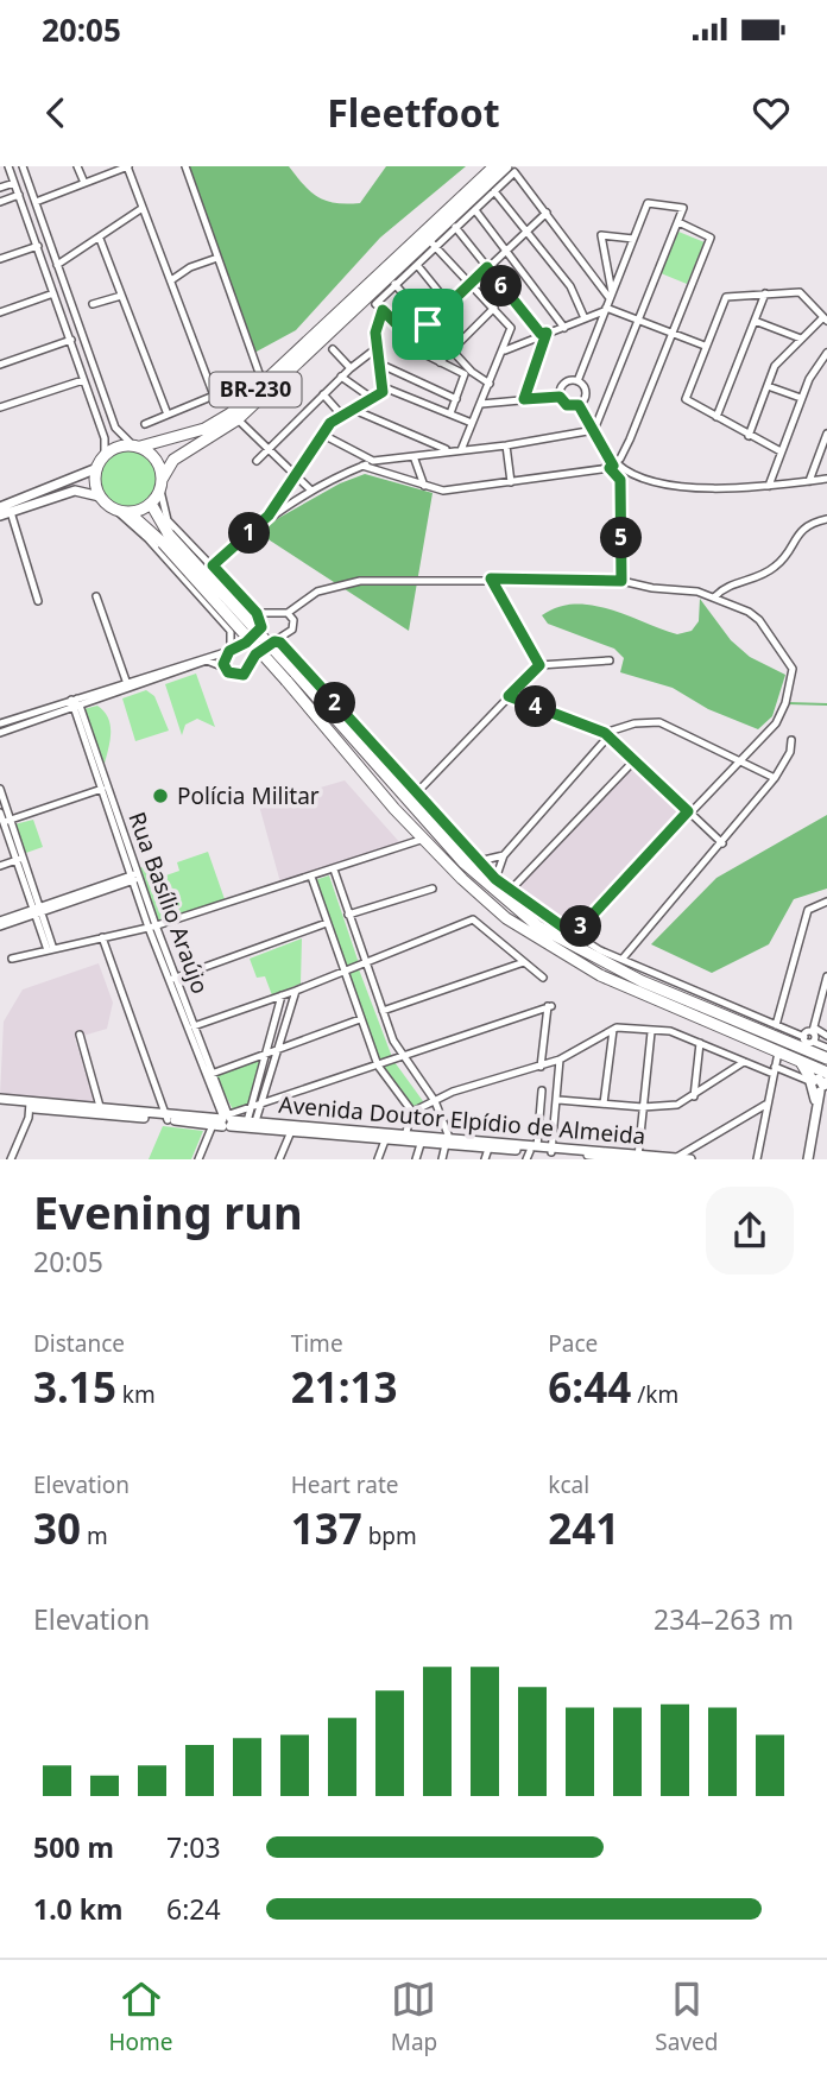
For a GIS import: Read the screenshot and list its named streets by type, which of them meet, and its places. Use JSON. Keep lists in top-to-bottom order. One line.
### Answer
{"streets":{"highway":["BR-230"],"main road":["Avenida Doutor Elpídio de Almeida"],"street":["Rua Basílio Araújo"]},"crossings":[["Rua Basílio Araújo","Avenida Doutor Elpídio de Almeida"]],"places":["Polícia Militar"],"page":{"status":"20:05","header":"Fleetfoot","pins":["6","1","5","2","4","3"],"heading":["Evening run","20:05"],"stats":[["Distance","3.15 km"],["Time","21:13"],["Pace","6:44 /km"],["Elevation","30 m"],["Heart rate","137 bpm"],["kcal","241"]],"chart":["Elevation","234–263 m"],"list":[{"name":"500 m","note":"7:03"},{"name":"1.0 km","note":"6:24"}],"tabs":["Home","Map","Saved"]}}
